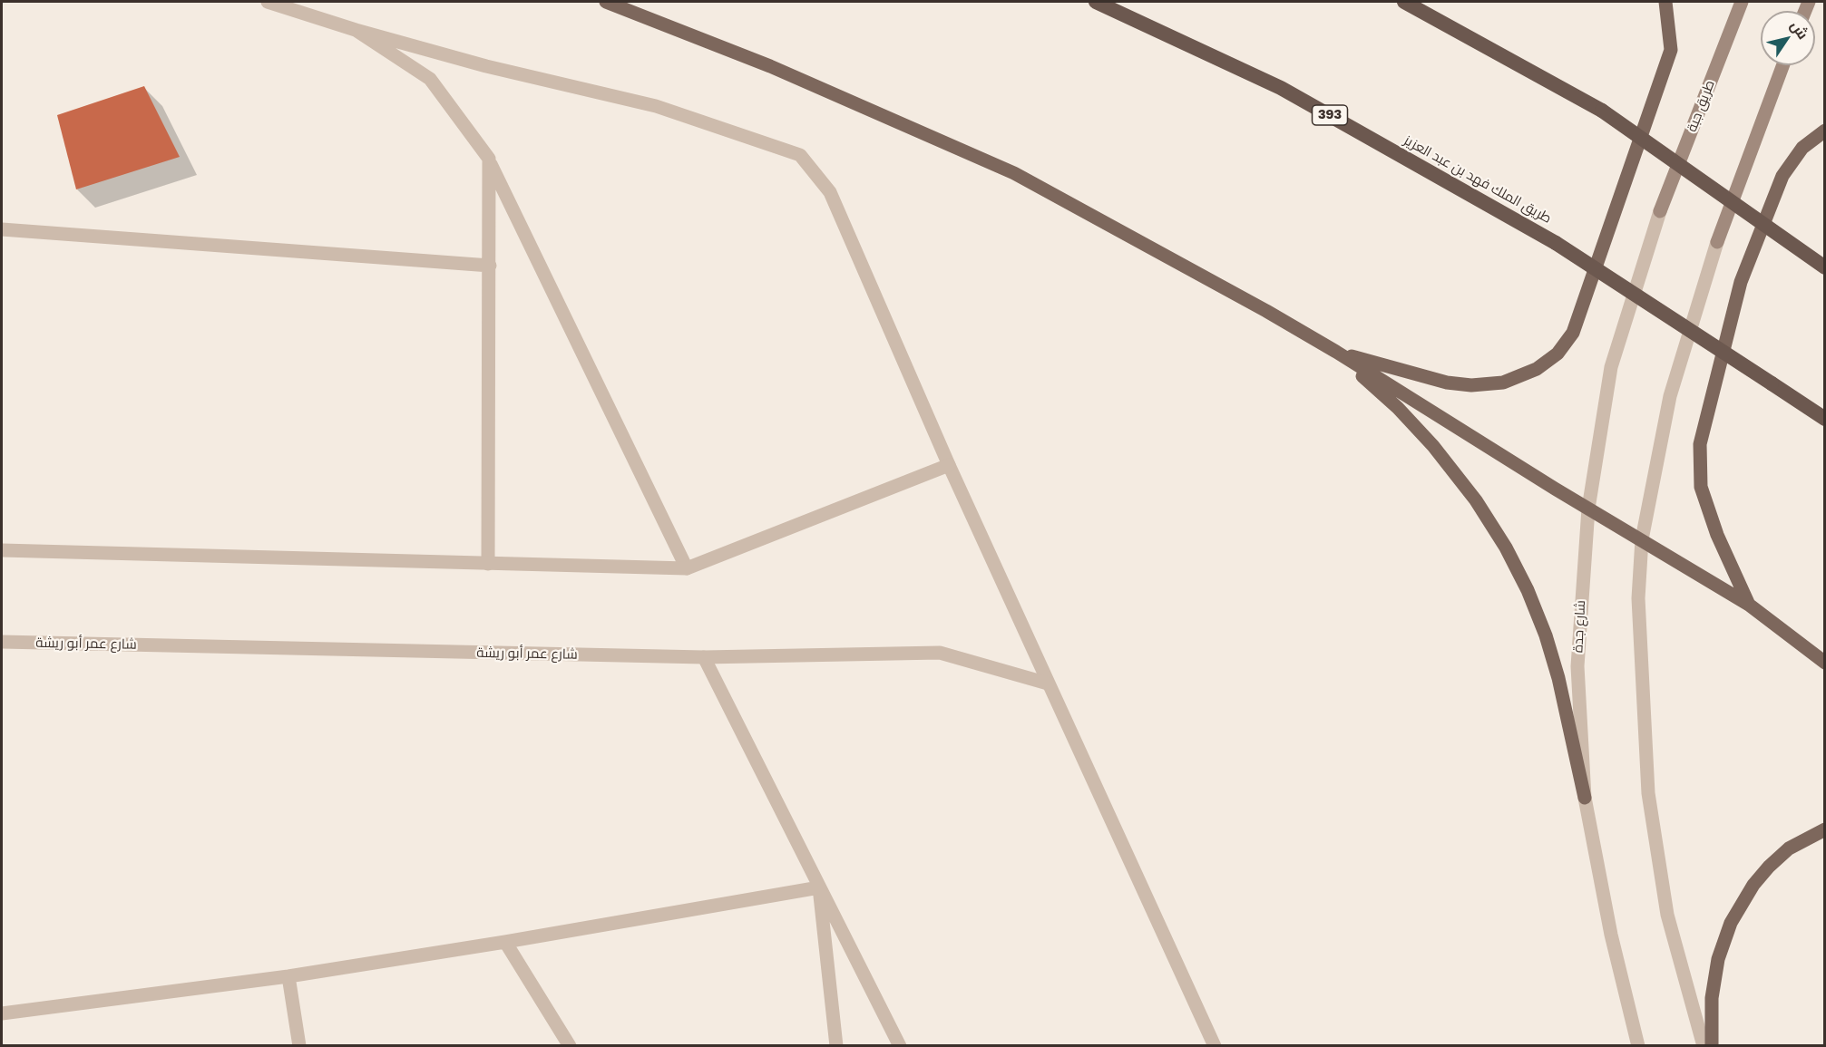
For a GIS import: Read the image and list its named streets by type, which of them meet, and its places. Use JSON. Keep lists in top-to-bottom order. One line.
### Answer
{"streets":{"highway":["393","طريق الملك فهد بن عبد العزيز"],"main road":["طريق جبة"],"street":["شارع جدة","شارع عمر أبو ريشة"]},"crossings":[["طريق جبة","شارع جدة"]],"north":"top right"}
